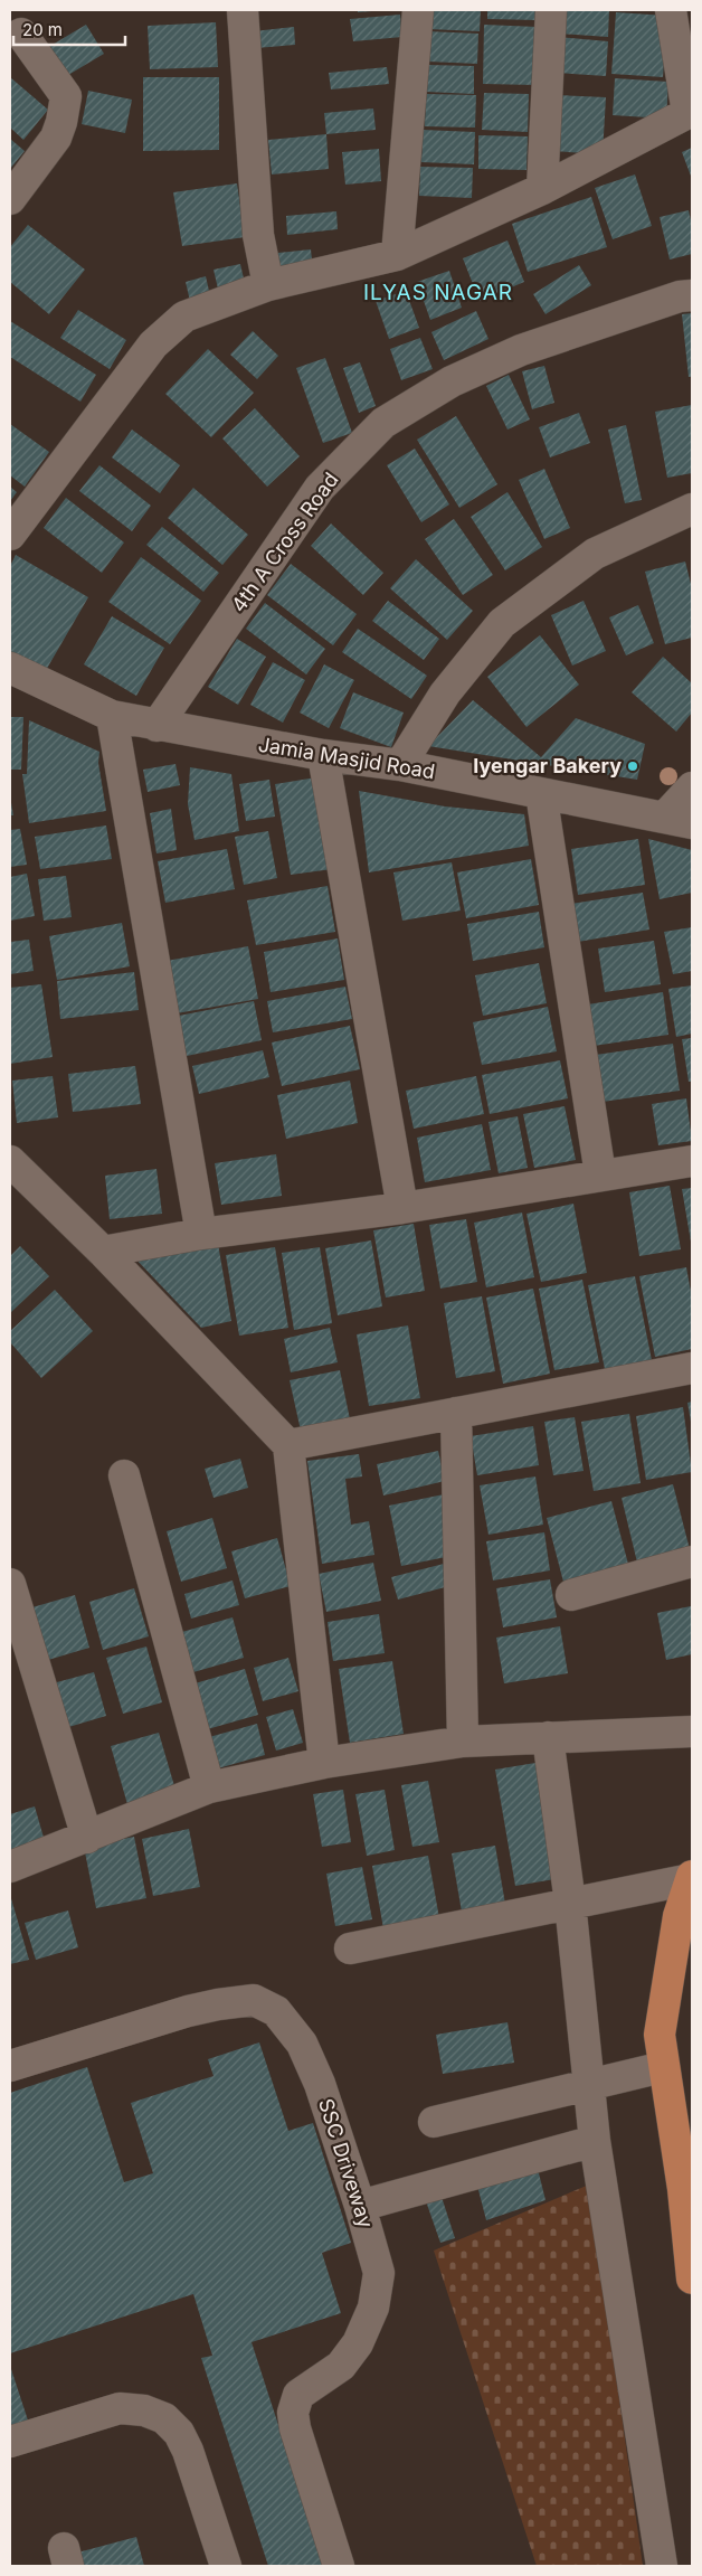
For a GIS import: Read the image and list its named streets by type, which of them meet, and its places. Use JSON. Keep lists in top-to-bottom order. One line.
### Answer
{"streets":{"street":["4th A Cross Road","Jamia Masjid Road","SSC Driveway"]},"crossings":[["4th A Cross Road","Jamia Masjid Road"]],"districts":["ILYAS NAGAR"],"places":["Iyengar Bakery"],"scale_bar":"20 m"}
